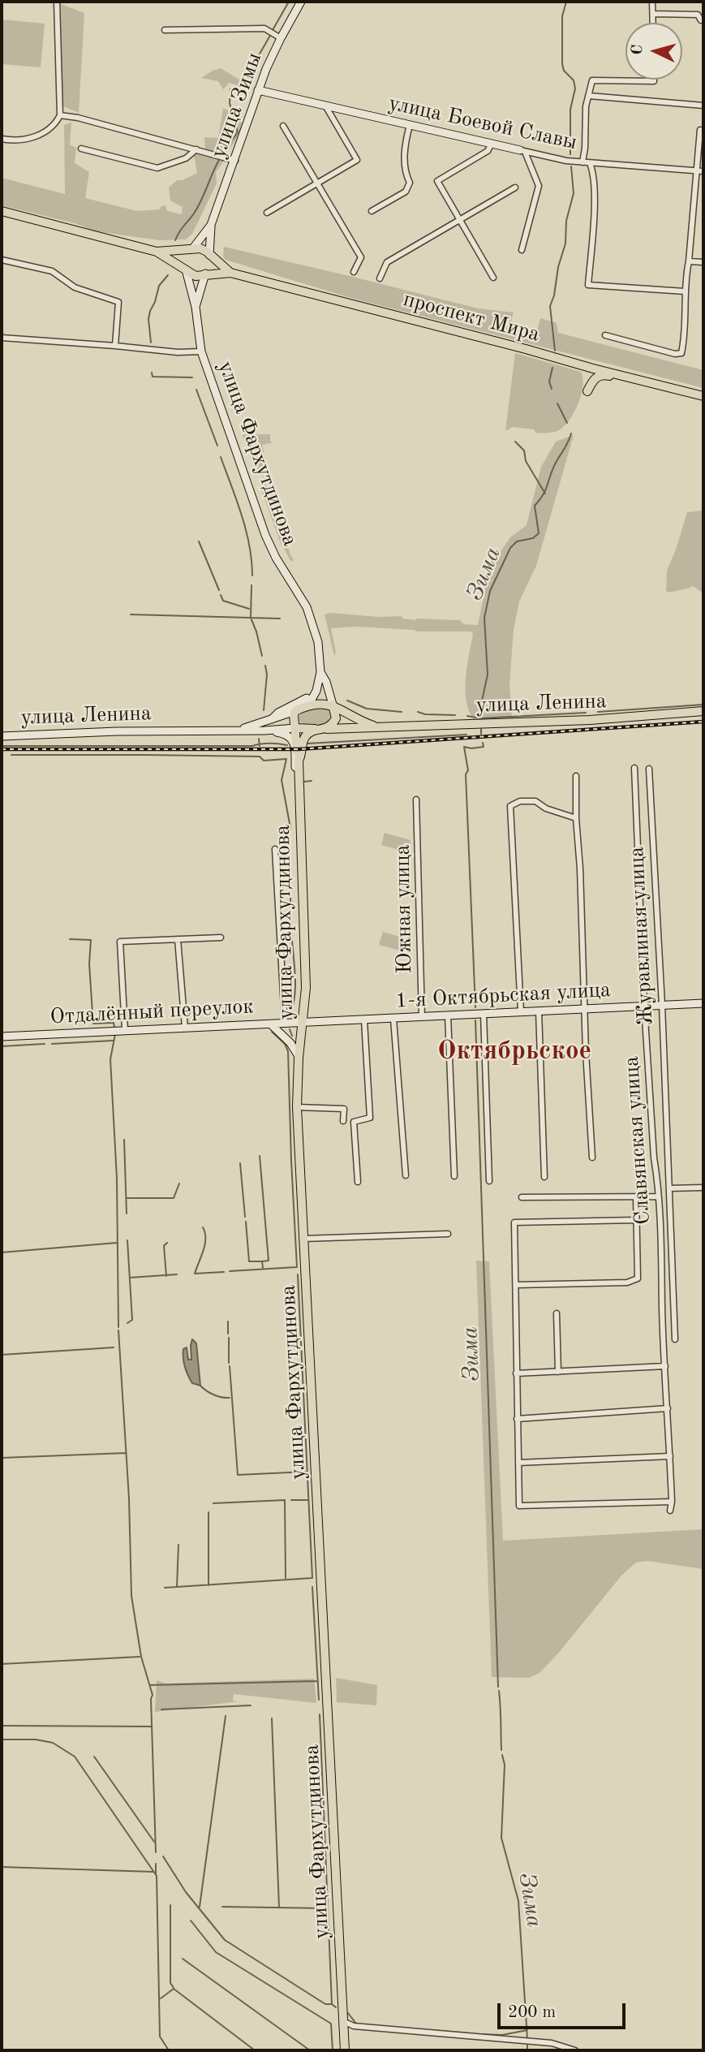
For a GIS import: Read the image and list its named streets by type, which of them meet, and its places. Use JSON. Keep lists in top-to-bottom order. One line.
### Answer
{"streets":{"main road":["улица Зимы","улица Боевой Славы","проспект Мира","улица Фархутдинова","улица Ленина","1-я Октябрьская улица","Отдалённый переулок"],"street":["Южная улица","Журавлиная улица","Славянская улица"]},"crossings":[["улица Зимы","улица Боевой Славы"],["проспект Мира","улица Фархутдинова"],["улица Фархутдинова","улица Ленина"],["улица Фархутдинова","1-я Октябрьская улица"],["улица Фархутдинова","Отдалённый переулок"],["Южная улица","1-я Октябрьская улица"],["Журавлиная улица","1-я Октябрьская улица"],["1-я Октябрьская улица","Отдалённый переулок"],["1-я Октябрьская улица","Славянская улица"]],"districts":["Октябрьское"],"water":["Зима"],"scale_bar":"200 m","north":"left"}
